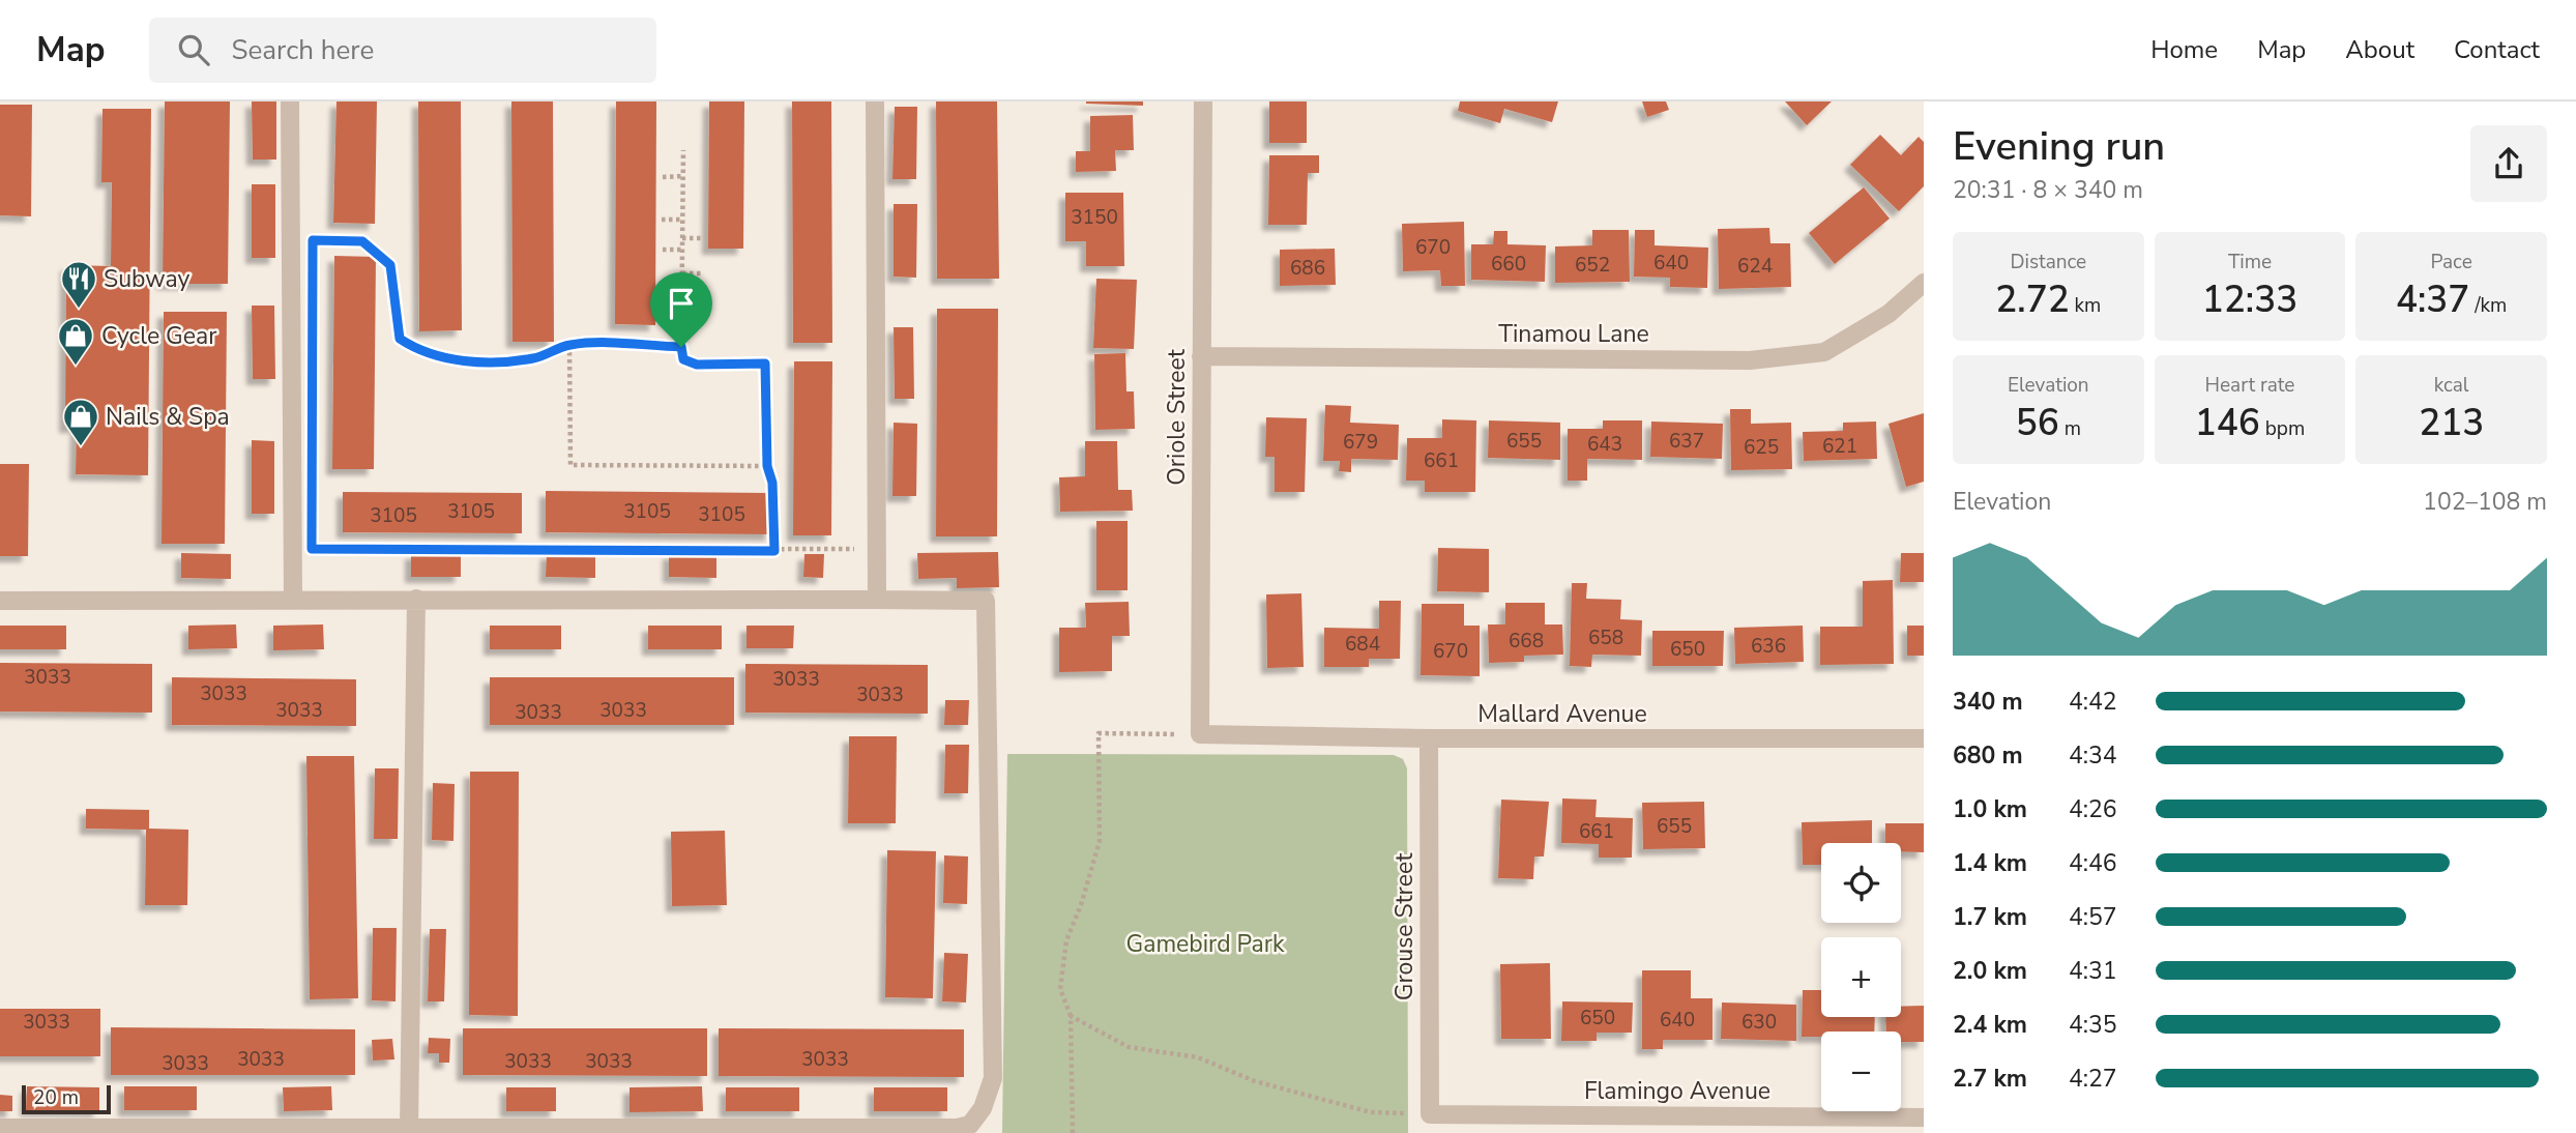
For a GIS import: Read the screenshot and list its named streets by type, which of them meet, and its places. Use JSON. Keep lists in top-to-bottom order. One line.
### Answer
{"streets":{"street":["Tinamou Lane","Oriole Street","Mallard Avenue","Grouse Street","Flamingo Avenue"]},"crossings":[["Tinamou Lane","Oriole Street"],["Oriole Street","Mallard Avenue"],["Mallard Avenue","Grouse Street"],["Grouse Street","Flamingo Avenue"]],"parks":["Gamebird Park"],"places":{"restaurant":["Subway"],"shop":["Cycle Gear","Nails & Spa"]},"house_numbers":["3150","670","640","660","652","624","686","655","637","679","643","621","625","661","3105","3105","3105","3105","658","668","684","636","650","670","3033","3033","3033","3033","3033","3033","3033","655","661","650","640","3033","630","3033","3033","3033","3033","3033"],"scale_bar":"20 m","page":{"header":"Map","search":"Search here","nav":["Home","Map","About","Contact"],"heading":["Evening run","20:31 · 8 × 340 m"],"stats":[["Distance","2.72 km"],["Time","12:33"],["Pace","4:37 /km"],["Elevation","56 m"],["Heart rate","146 bpm"],["kcal","213"]],"chart":["Elevation","102–108 m"],"list":[{"name":"340 m","note":"4:42"},{"name":"680 m","note":"4:34"},{"name":"1.0 km","note":"4:26"},{"name":"1.4 km","note":"4:46"},{"name":"1.7 km","note":"4:57"},{"name":"2.0 km","note":"4:31"},{"name":"2.4 km","note":"4:35"},{"name":"2.7 km","note":"4:27"}],"map_buttons":["+","−"],"scale":"20 m"}}
